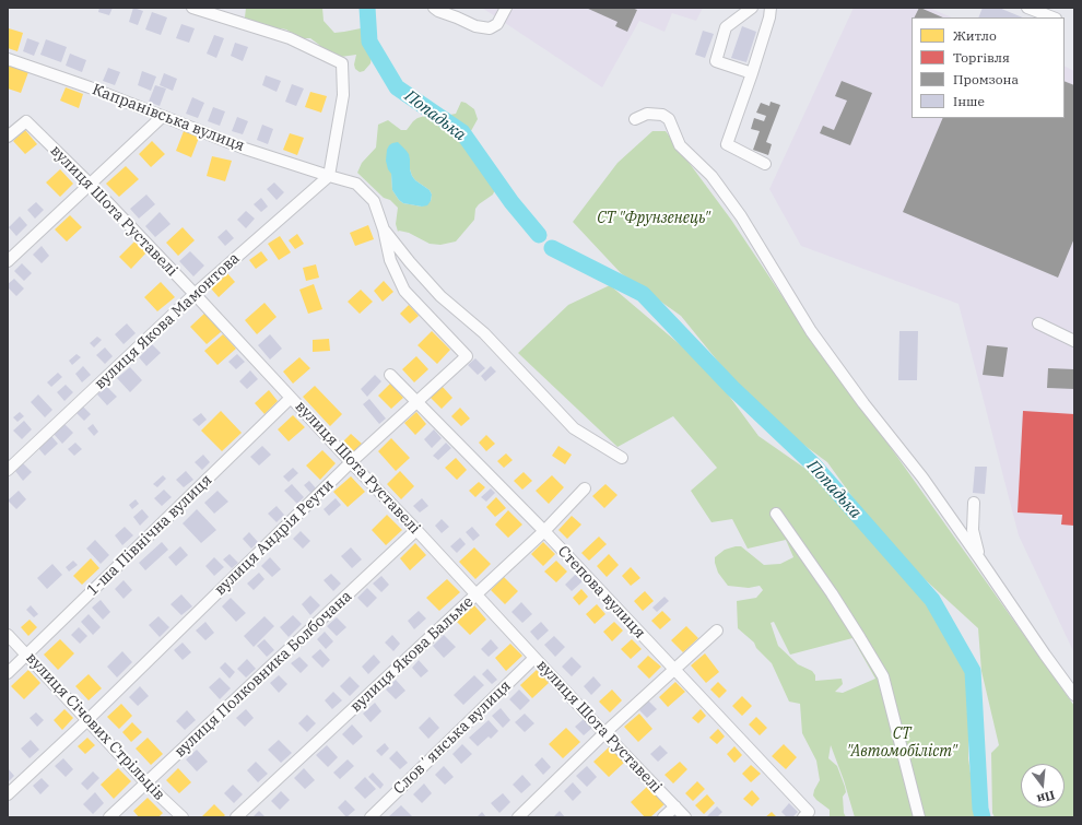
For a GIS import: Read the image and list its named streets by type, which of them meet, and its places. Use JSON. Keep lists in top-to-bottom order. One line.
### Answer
{"streets":{"street":["Капранівська вулиця","вулиця Шота Руставелі","вулиця Якова Мамонтова","1-ша Північна вулиця","вулиця Андрія Реути","Степова вулиця","вулиця Якова Бальме","вулиця Полковника Болбочана","вулиця Січових Стрільців","Словʼянська вулиця"]},"crossings":[["Капранівська вулиця","вулиця Якова Мамонтова"],["Капранівська вулиця","вулиця Андрія Реути"],["вулиця Шота Руставелі","вулиця Якова Мамонтова"],["вулиця Шота Руставелі","1-ша Північна вулиця"],["вулиця Шота Руставелі","вулиця Андрія Реути"],["вулиця Шота Руставелі","вулиця Якова Бальме"],["вулиця Шота Руставелі","вулиця Полковника Болбочана"],["вулиця Шота Руставелі","Словʼянська вулиця"],["вулиця Якова Мамонтова","вулиця Андрія Реути"],["1-ша Північна вулиця","вулиця Січових Стрільців"],["вулиця Андрія Реути","Степова вулиця"],["вулиця Андрія Реути","вулиця Січових Стрільців"],["Степова вулиця","вулиця Якова Бальме"],["вулиця Полковника Болбочана","вулиця Січових Стрільців"]],"water":["Попадька"],"parks":["СТ \"Фрунзенець\"","СТ \"Автомобіліст\""],"legend":["Житло","Торгівля","Промзона","Інше"],"north":"bottom"}
